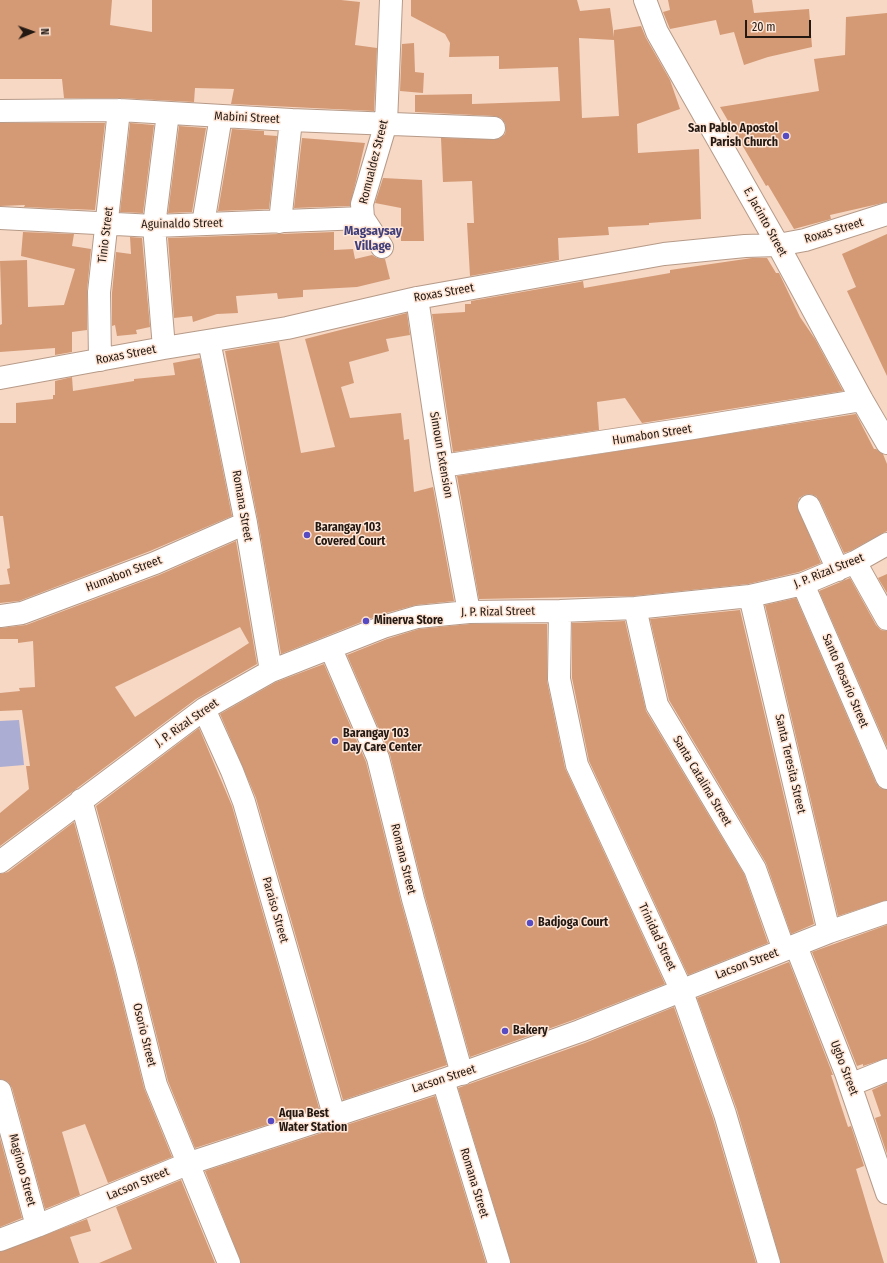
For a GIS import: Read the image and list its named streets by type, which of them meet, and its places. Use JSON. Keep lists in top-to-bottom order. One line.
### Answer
{"streets":{"street":["Mabini Street","Romualdez Street","E. Jacinto Street","Aguinaldo Street","Roxas Street","Tinio Street","Humabon Street","Simoun Extension","Romana Street","J. P. Rizal Street","Santo Rosario Street","Santa Teresita Street","Santa Catalina Street","Paraiso Street","Trinidad Street","Lacson Street","Osorio Street","Ugbo Street","Maginoo Street"]},"crossings":[["Mabini Street","Romualdez Street"],["Mabini Street","Tinio Street"],["Romualdez Street","Aguinaldo Street"],["E. Jacinto Street","Roxas Street"],["E. Jacinto Street","Humabon Street"],["Aguinaldo Street","Tinio Street"],["Roxas Street","Tinio Street"],["Roxas Street","Simoun Extension"],["Roxas Street","Romana Street"],["Humabon Street","Simoun Extension"],["Humabon Street","Romana Street"],["Simoun Extension","J. P. Rizal Street"],["Romana Street","J. P. Rizal Street"],["Romana Street","Lacson Street"],["J. P. Rizal Street","Santo Rosario Street"],["J. P. Rizal Street","Santa Teresita Street"],["J. P. Rizal Street","Santa Catalina Street"],["J. P. Rizal Street","Paraiso Street"],["J. P. Rizal Street","Trinidad Street"],["J. P. Rizal Street","Osorio Street"],["Santa Teresita Street","Lacson Street"],["Santa Catalina Street","Lacson Street"],["Santa Catalina Street","Ugbo Street"],["Paraiso Street","Lacson Street"],["Trinidad Street","Lacson Street"],["Lacson Street","Osorio Street"],["Lacson Street","Ugbo Street"],["Lacson Street","Maginoo Street"]],"districts":["Magsaysay Village"],"places":["San Pablo Apostol Parish Church","Barangay 103 Covered Court","Minerva Store","Barangay 103 Day Care Center","Badjoga Court","Bakery","Aqua Best Water Station"],"scale_bar":"20 m","north":"right"}
